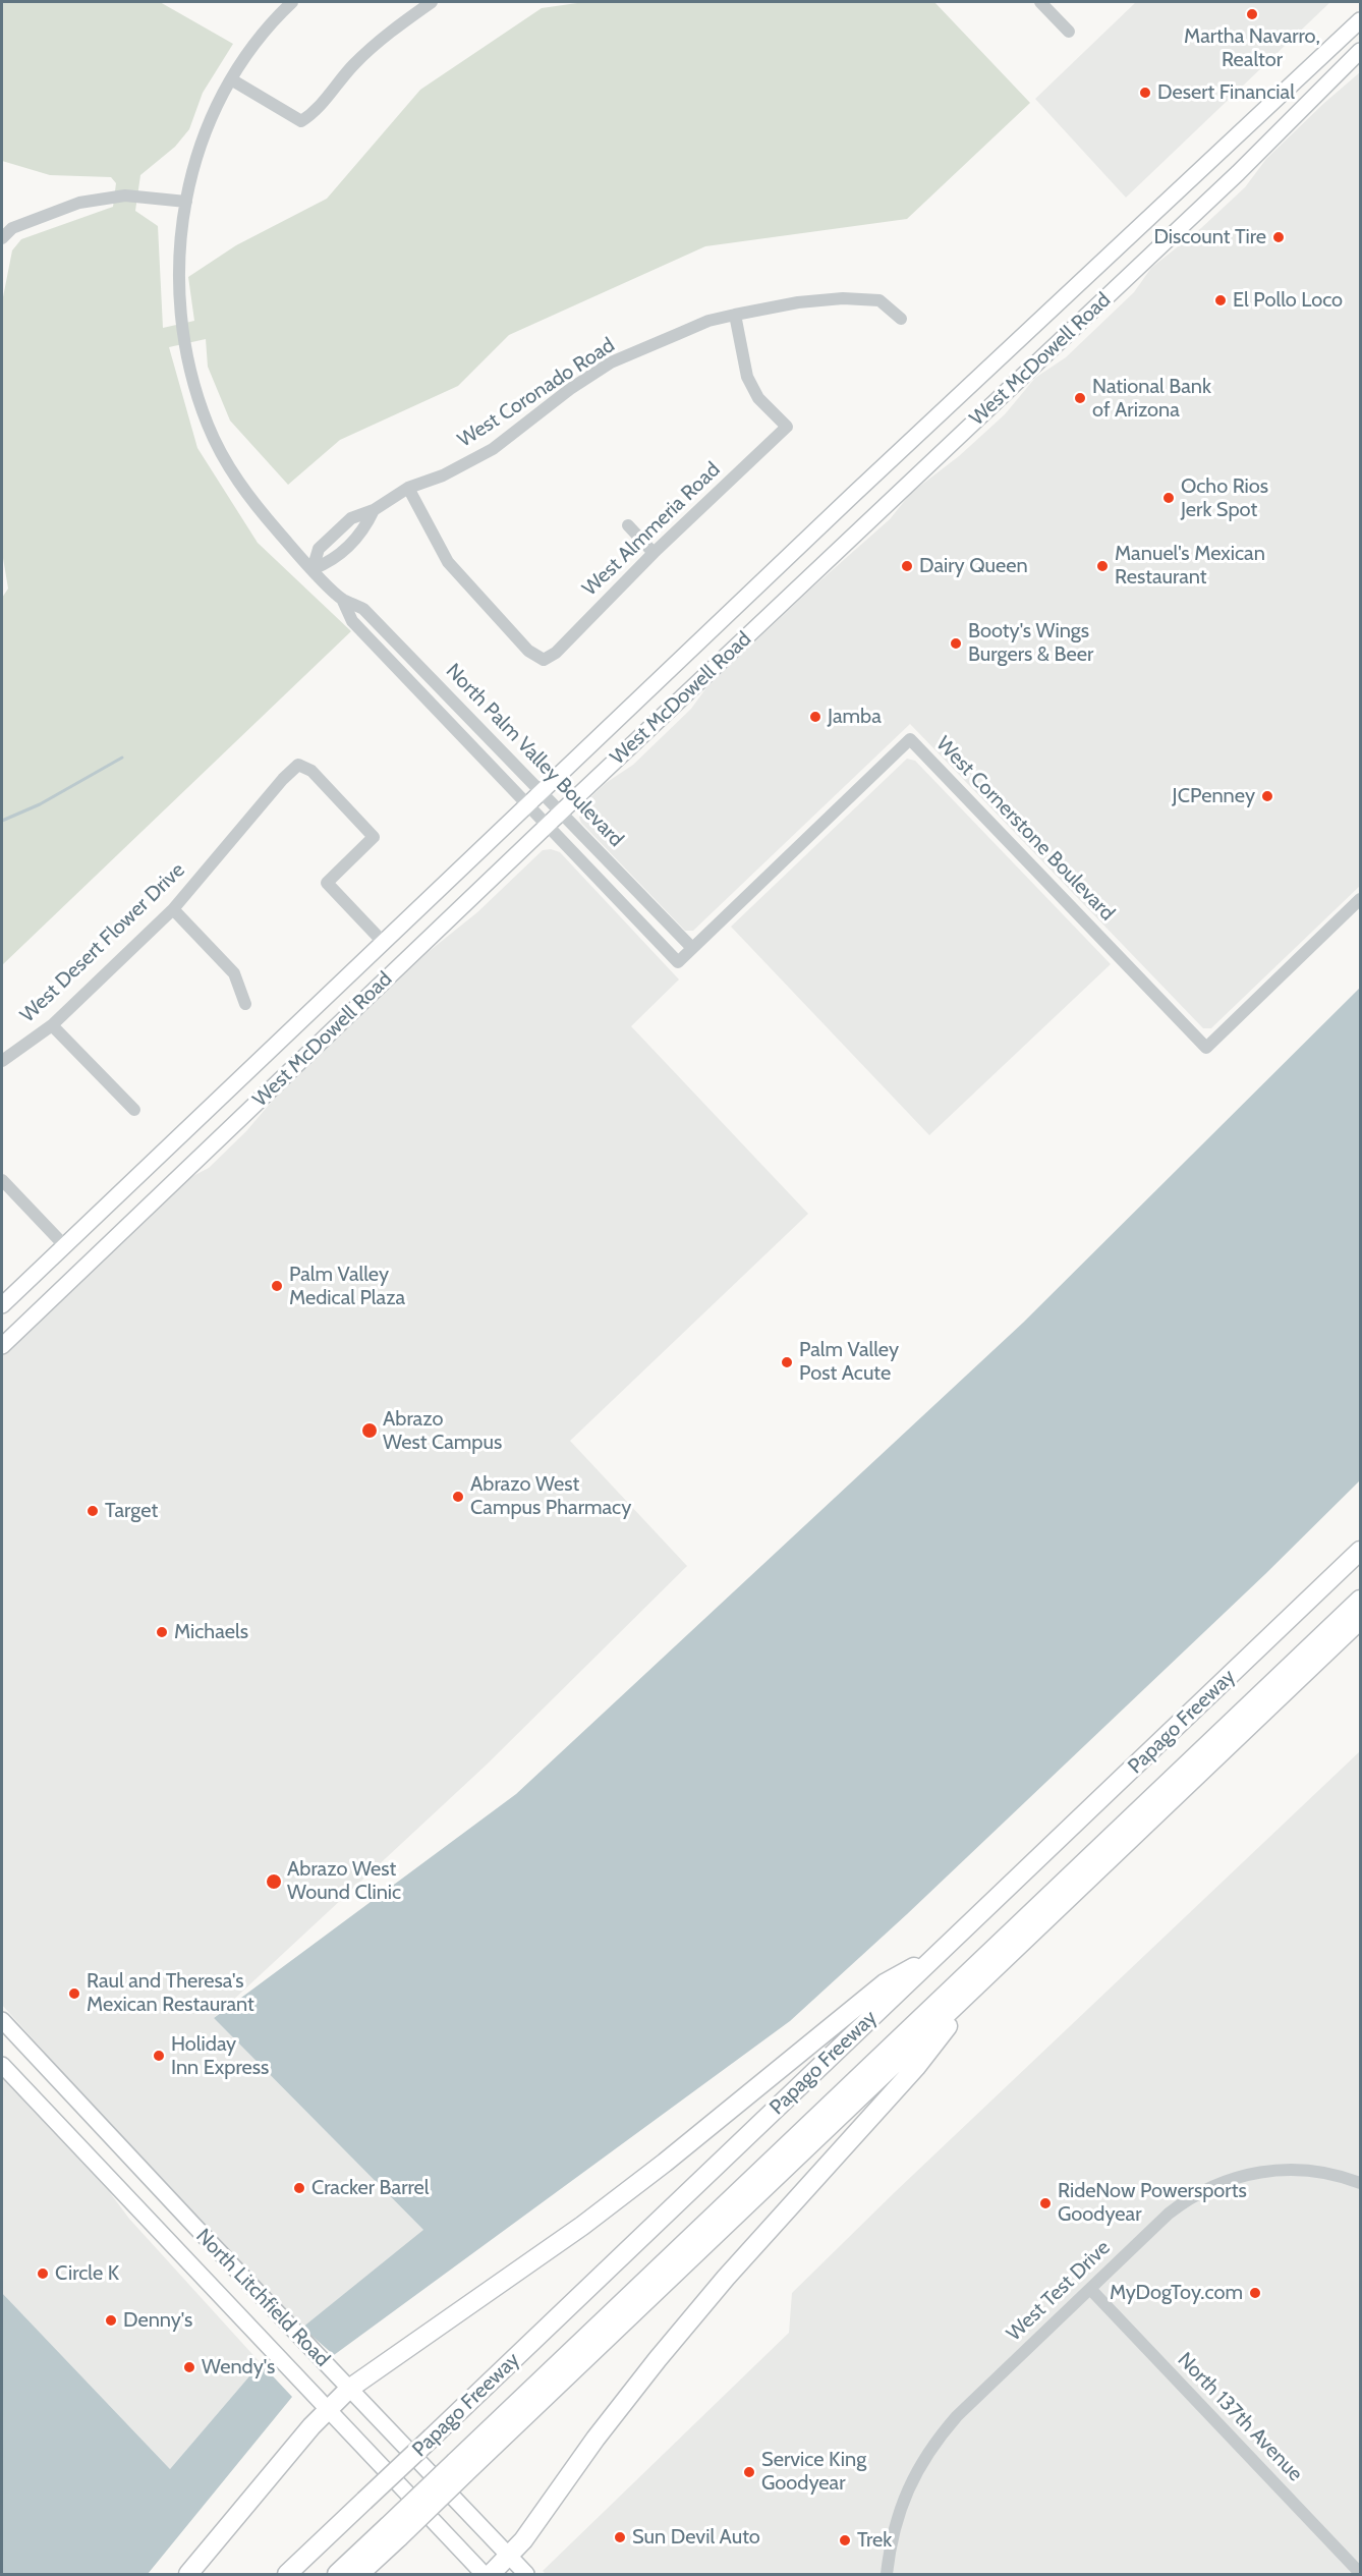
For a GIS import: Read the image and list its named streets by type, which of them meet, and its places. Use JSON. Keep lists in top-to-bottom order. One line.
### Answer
{"streets":{"highway":["Papago Freeway"],"main road":["West McDowell Road","North Litchfield Road"],"street":["West Coronado Road","West Almmeria Road","North Palm Valley Boulevard","West Cornerstone Boulevard","West Desert Flower Drive","West Test Drive","North 137th Avenue"]},"crossings":[["West McDowell Road","North Palm Valley Boulevard"],["West McDowell Road","West Desert Flower Drive"],["West Coronado Road","West Almmeria Road"],["West Coronado Road","North Palm Valley Boulevard"],["North Palm Valley Boulevard","West Cornerstone Boulevard"],["West Test Drive","North 137th Avenue"]],"places":["Martha Navarro, Realtor","Desert Financial","Discount Tire","El Pollo Loco","National Bank of Arizona","Ocho Rios Jerk Spot","Dairy Queen","Manuel's Mexican Restaurant","Booty's Wings Burgers & Beer","Jamba","JCPenney","Palm Valley Medical Plaza","Palm Valley Post Acute","Abrazo West Campus","Abrazo West Campus Pharmacy","Target","Michaels","Abrazo West Wound Clinic","Raul and Theresa's Mexican Restaurant","Holiday Inn Express","Cracker Barrel","RideNow Powersports Goodyear","Circle K","MyDogToy.com","Denny's","Wendy's","Service King Goodyear","Sun Devil Auto","Trek"]}
